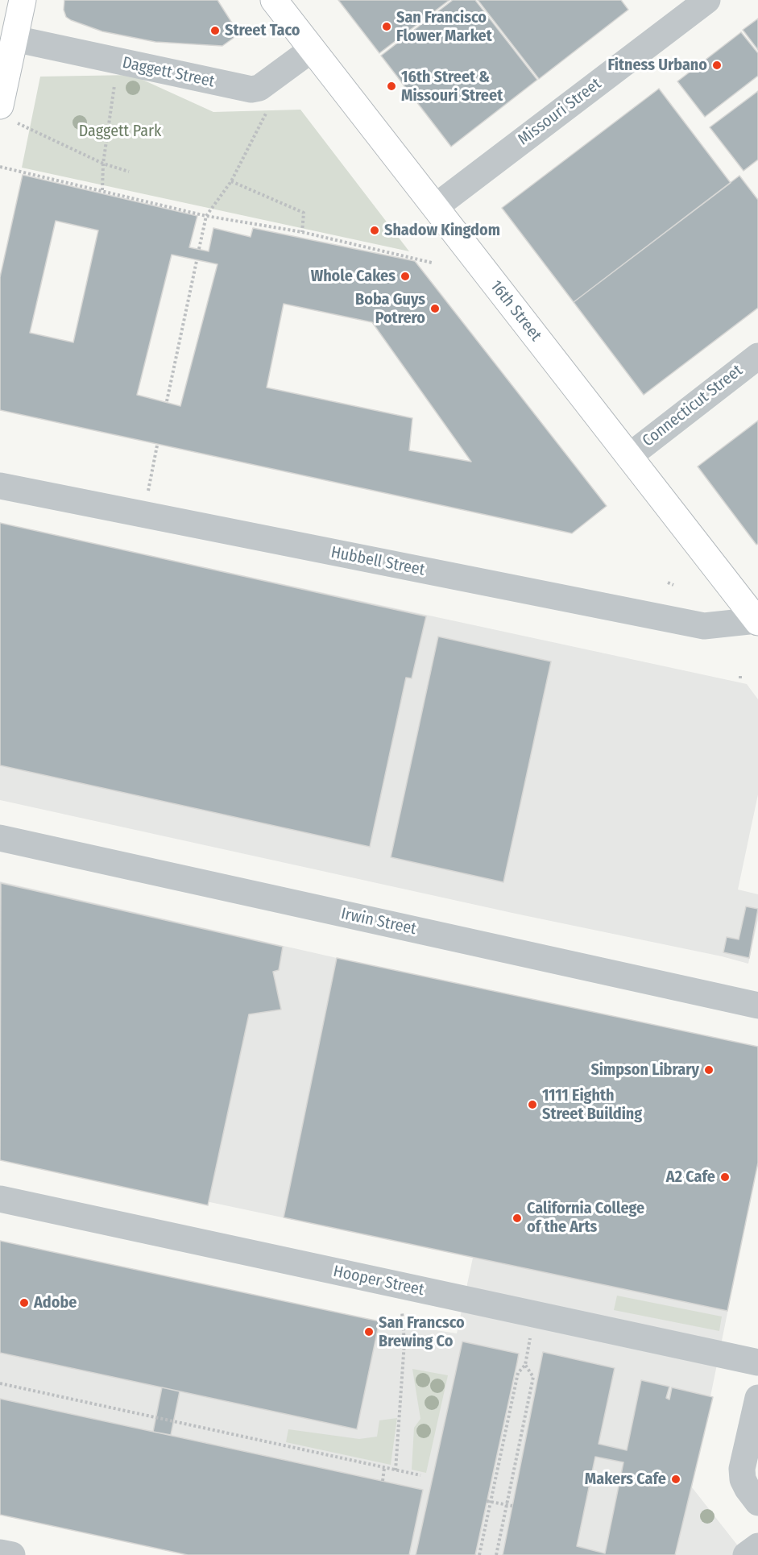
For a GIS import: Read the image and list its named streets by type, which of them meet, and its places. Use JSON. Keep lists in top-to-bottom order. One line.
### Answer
{"streets":{"main road":["16th Street"],"street":["Daggett Street","Missouri Street","Connecticut Street","Hubbell Street","Irwin Street","Hooper Street"]},"crossings":[["Daggett Street","16th Street"],["Missouri Street","16th Street"],["16th Street","Connecticut Street"],["16th Street","Hubbell Street"]],"parks":["Daggett Park"],"places":["San Francisco Flower Market","Street Taco","Fitness Urbano","16th Street & Missouri Street","Shadow Kingdom","Whole Cakes","Boba Guys Potrero","Simpson Library","1111 Eighth Street Building","A2 Cafe","California College of the Arts","Adobe","San Francsco Brewing Co","Makers Cafe"]}
